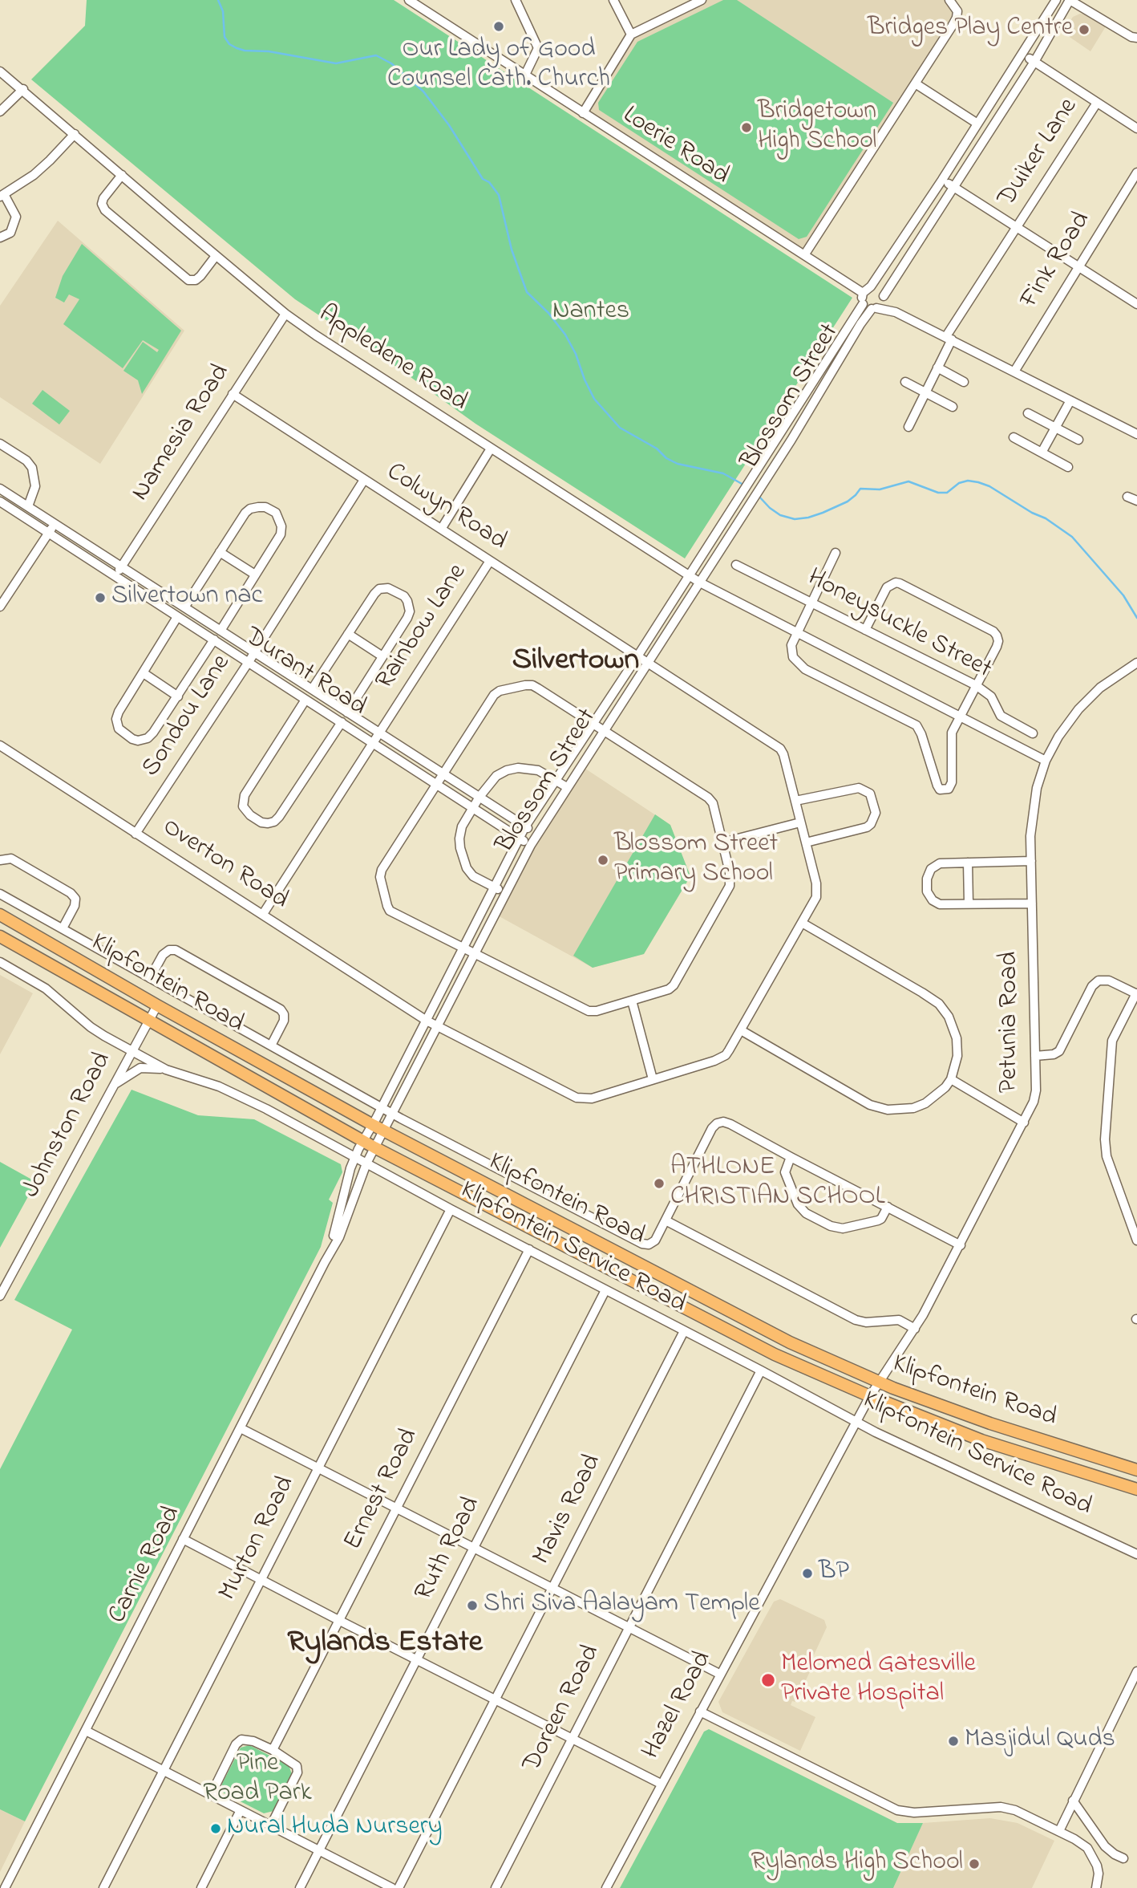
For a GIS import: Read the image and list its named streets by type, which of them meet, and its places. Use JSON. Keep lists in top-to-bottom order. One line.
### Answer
{"streets":{"main road":["Klipfontein Road"],"street":["Loerie Road","Duiker Lane","Fink Road","Appledene Road","Blossom Street","Namesia Road","Colwyn Road","Honeysuckle Street","Rainbow Lane","Durant Road","Sondou Lane","Overton Road","Petunia Road","Johnston Road","Klipfontein Service Road","Ernest Road","Mavis Road","Murton Road","Ruth Road","Carnie Road","Hazel Road","Doreen Road"]},"crossings":[["Loerie Road","Blossom Street"],["Appledene Road","Blossom Street"],["Appledene Road","Namesia Road"],["Appledene Road","Petunia Road"],["Blossom Street","Colwyn Road"],["Blossom Street","Durant Road"],["Blossom Street","Overton Road"],["Blossom Street","Klipfontein Road"],["Blossom Street","Carnie Road"],["Namesia Road","Colwyn Road"],["Namesia Road","Durant Road"],["Colwyn Road","Rainbow Lane"],["Colwyn Road","Sondou Lane"],["Colwyn Road","Overton Road"],["Rainbow Lane","Durant Road"],["Rainbow Lane","Overton Road"],["Durant Road","Sondou Lane"],["Sondou Lane","Overton Road"],["Klipfontein Road","Petunia Road"],["Klipfontein Road","Johnston Road"],["Klipfontein Road","Carnie Road"],["Klipfontein Road","Hazel Road"],["Petunia Road","Hazel Road"],["Johnston Road","Klipfontein Service Road"],["Klipfontein Service Road","Ernest Road"],["Klipfontein Service Road","Mavis Road"],["Klipfontein Service Road","Murton Road"],["Klipfontein Service Road","Ruth Road"],["Klipfontein Service Road","Carnie Road"],["Klipfontein Service Road","Hazel Road"],["Klipfontein Service Road","Doreen Road"]],"districts":["Silvertown","Rylands Estate"],"parks":["Nantes","Pine Road Park"],"places":["Our Lady of Good Counsel Cath. Church","Bridges Play Centre","Bridgetown High School","Silvertown nac","Blossom Street Primary School","ATHLONE CHRISTIAN SCHOOL","BP","Shri Siva Aalayam Temple","Melomed Gatesville Private Hospital","Masjidul Quds","Nural Huda Nursery","Rylands High School"]}
